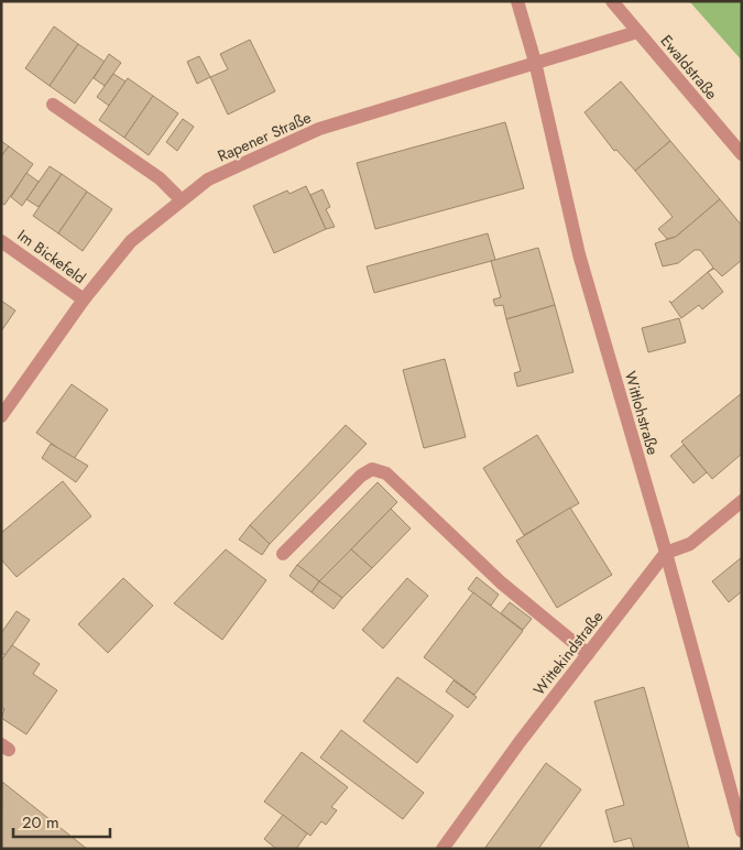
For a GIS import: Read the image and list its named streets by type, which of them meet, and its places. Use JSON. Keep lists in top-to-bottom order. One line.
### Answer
{"streets":{"street":["Ewaldstraße","Rapener Straße","Im Bickefeld","Wittlohstraße","Wittekindstraße"]},"crossings":[["Ewaldstraße","Rapener Straße"],["Rapener Straße","Im Bickefeld"],["Rapener Straße","Wittlohstraße"],["Wittlohstraße","Wittekindstraße"]],"scale_bar":"20 m"}
